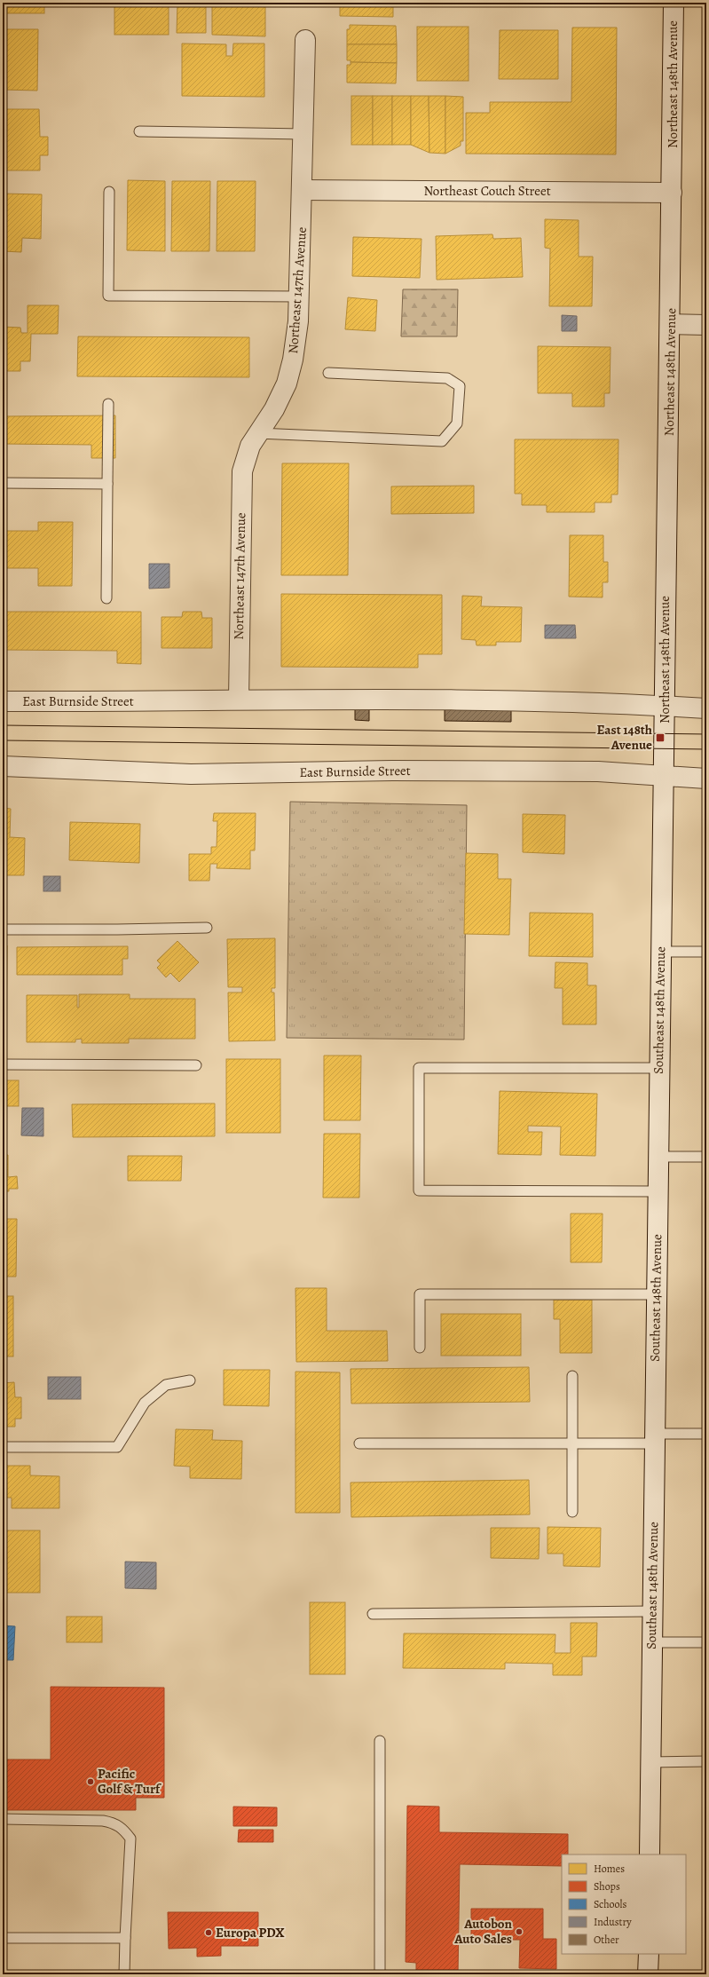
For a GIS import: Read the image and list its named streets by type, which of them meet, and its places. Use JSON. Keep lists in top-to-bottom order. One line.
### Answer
{"streets":{"street":["Northeast 148th Avenue","Northeast Couch Street","Northeast 147th Avenue","East Burnside Street","Southeast 148th Avenue"]},"crossings":[["Northeast 148th Avenue","Northeast Couch Street"],["Northeast 148th Avenue","East Burnside Street"],["Northeast 148th Avenue","Southeast 148th Avenue"],["Northeast Couch Street","Northeast 147th Avenue"],["Northeast 147th Avenue","East Burnside Street"],["East Burnside Street","Southeast 148th Avenue"]],"places":{"transit":["East 148th Avenue"],"other":["Pacific Golf & Turf","Autobon Auto Sales","Europa PDX"]},"legend":["Homes","Shops","Schools","Industry","Other"]}
